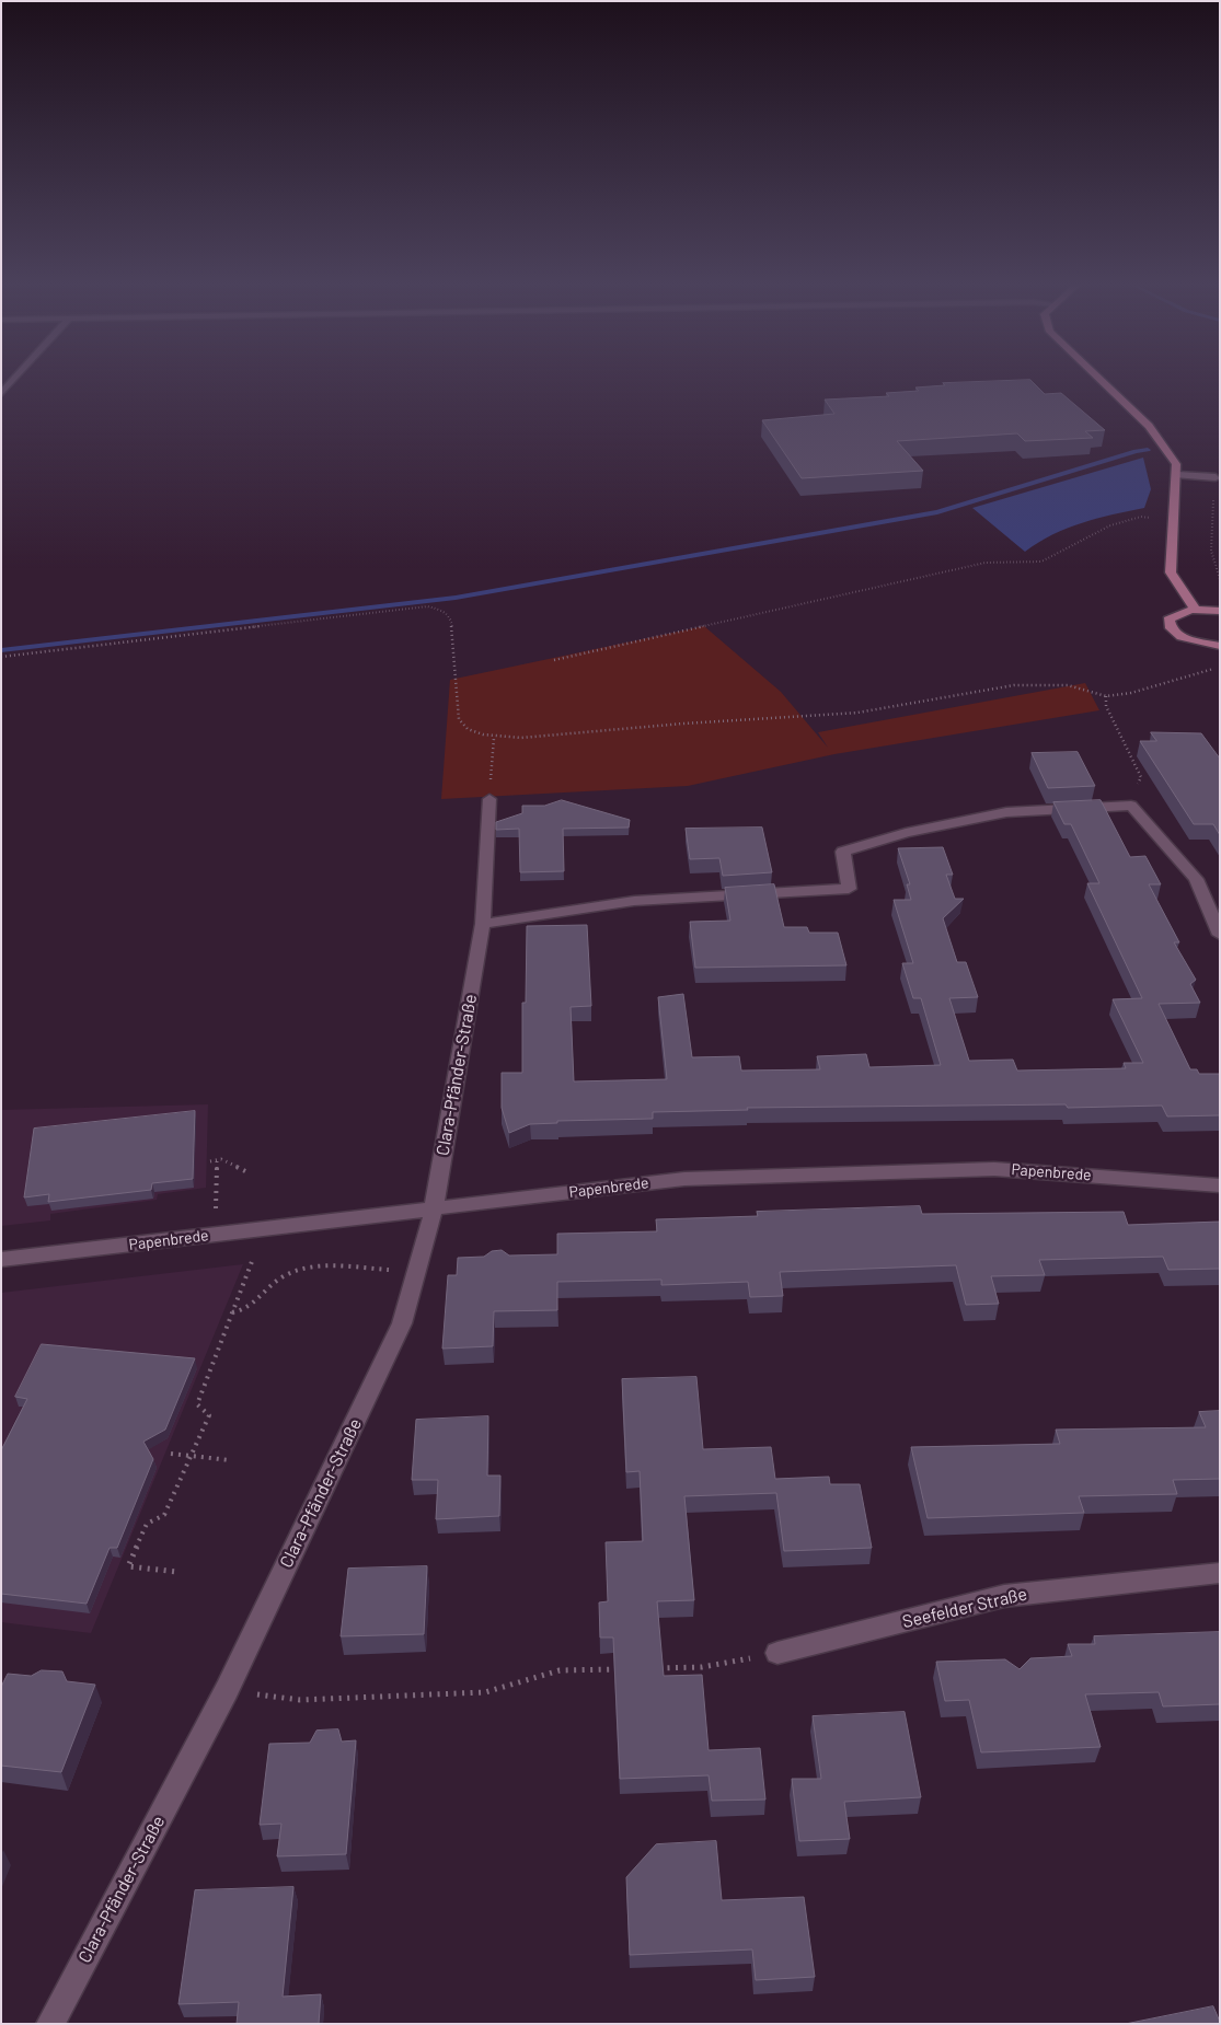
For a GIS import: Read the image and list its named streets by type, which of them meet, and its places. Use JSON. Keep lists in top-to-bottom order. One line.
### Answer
{"streets":{"street":["Clara-Pfänder-Straße","Papenbrede","Seefelder Straße"]},"crossings":[["Clara-Pfänder-Straße","Papenbrede"]]}
